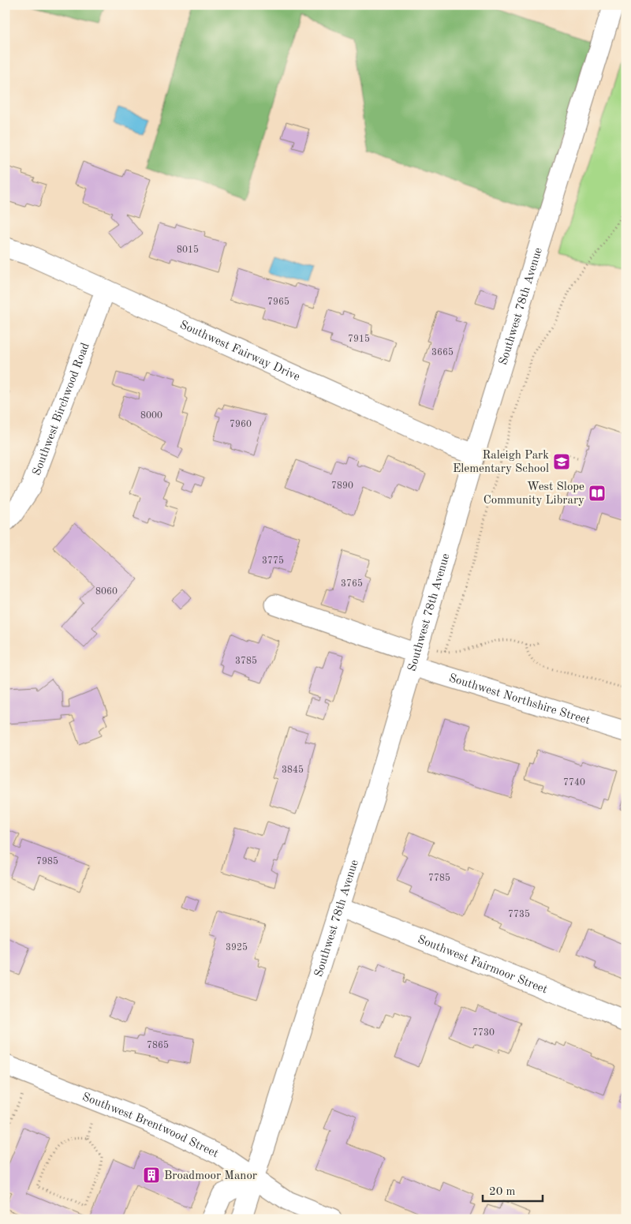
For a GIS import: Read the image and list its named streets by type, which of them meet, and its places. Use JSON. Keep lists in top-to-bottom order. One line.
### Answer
{"streets":{"street":["Southwest 78th Avenue","Southwest Fairway Drive","Southwest Birchwood Road","Southwest Northshire Street","Southwest Fairmoor Street","Southwest Brentwood Street"]},"crossings":[["Southwest 78th Avenue","Southwest Fairway Drive"],["Southwest 78th Avenue","Southwest Northshire Street"],["Southwest 78th Avenue","Southwest Fairmoor Street"],["Southwest 78th Avenue","Southwest Brentwood Street"],["Southwest Fairway Drive","Southwest Birchwood Road"]],"places":{"school or university":["Raleigh Park Elementary School"],"library":["West Slope Community Library"],"building":["Broadmoor Manor"]},"house_numbers":["8015","7965","7915","3665","8000","7960","7890","3775","3765","8060","3785","3845","7740","7985","7785","7735","3925","7730","7865"],"scale_bar":"20 m"}
